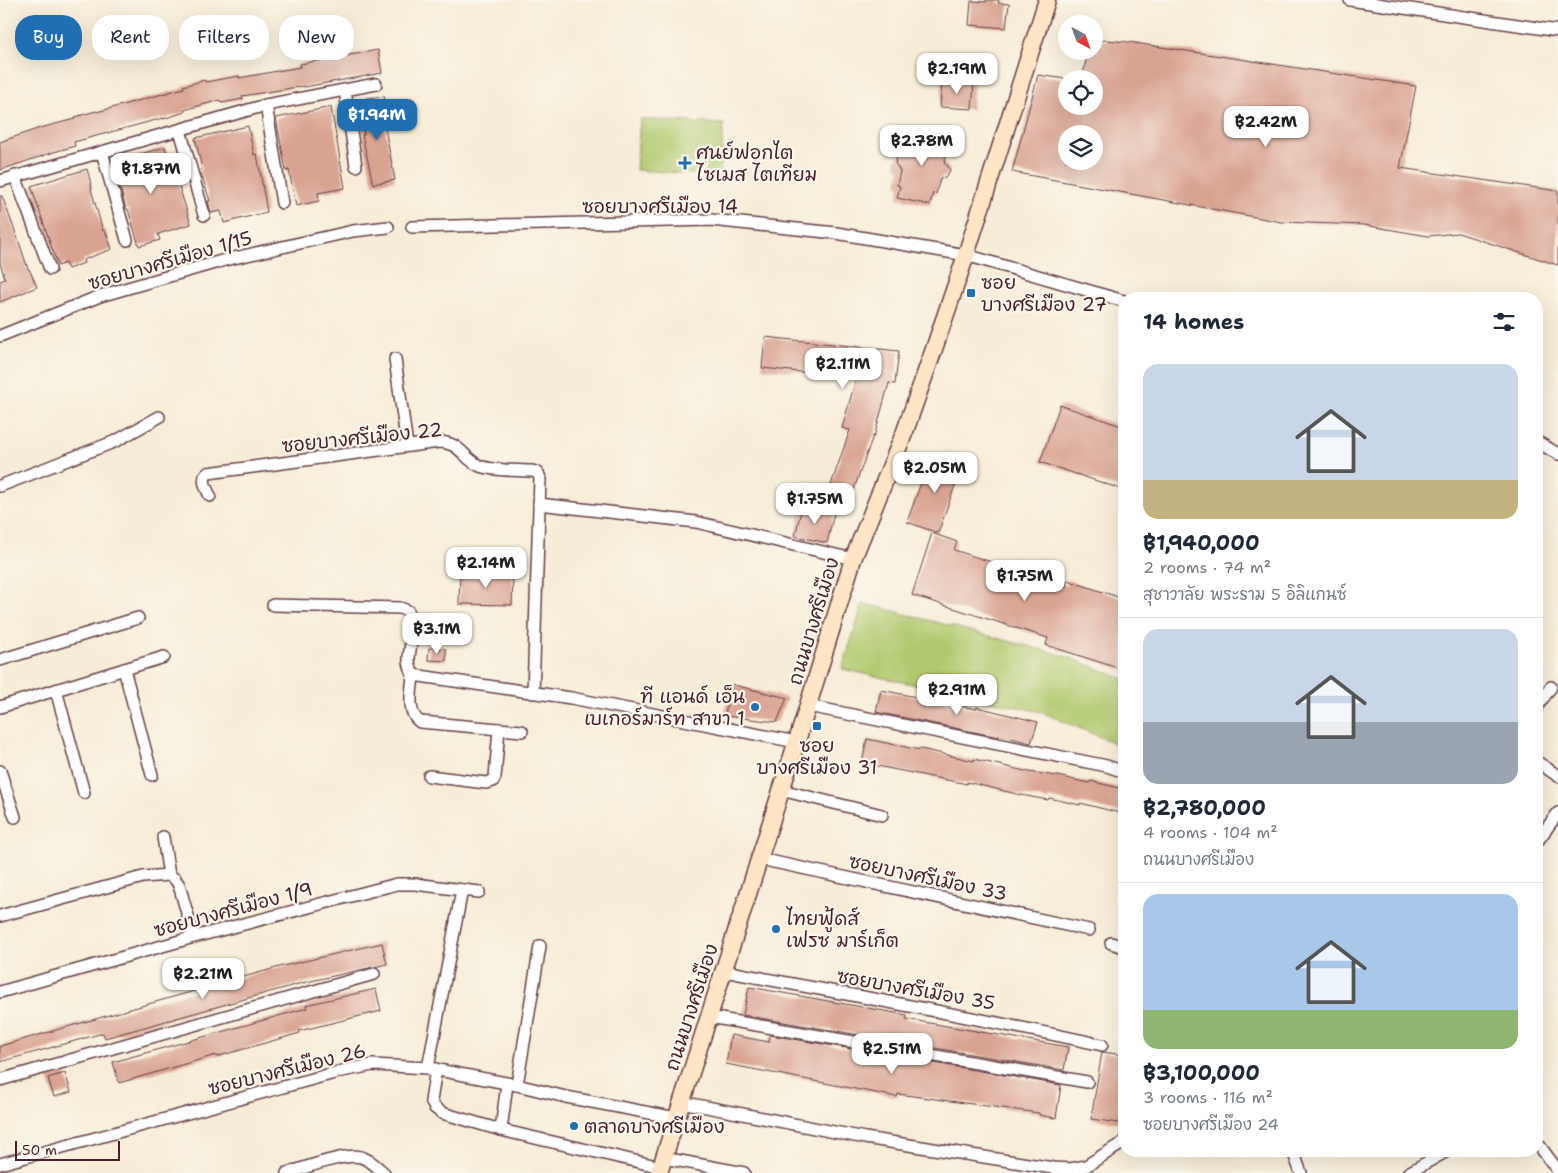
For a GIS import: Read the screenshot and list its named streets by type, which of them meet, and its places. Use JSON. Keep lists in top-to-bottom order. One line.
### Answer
{"streets":{"street":["ซอยบางศรีเมือง 14","ซอยบางศรีเมือง 1/15","ซอยบางศรีเมือง 22","ถนนบางศรีเมือง","ซอยบางศรีเมือง 33","ซอยบางศรีเมือง 1/9","ซอยบางศรีเมือง 35","ซอยบางศรีเมือง 26"]},"crossings":[["ซอยบางศรีเมือง 14","ถนนบางศรีเมือง"],["ถนนบางศรีเมือง","ซอยบางศรีเมือง 33"],["ถนนบางศรีเมือง","ซอยบางศรีเมือง 35"],["ถนนบางศรีเมือง","ซอยบางศรีเมือง 26"]],"places":{"health":["ศูนย์ฟอกไต ไซเมส ไตเทียม"],"transit":["ซอย บางศรีเมือง 27","ซอย บางศรีเมือง 31"],"other":["ที แอนด์ เอ็น เบเกอร์มาร์ท สาขา 1","ไทยฟู้ดส์ เฟรซ มาร์เก็ต","ตลาดบางศรีเมือง"]},"scale_bar":"50 m","north":"bottom right","page":{"chip":["Buy","Rent","Filters","New"],"price":["฿2.19M","฿1.94M","฿2.42M","฿2.78M","฿1.87M","฿2.11M","฿2.05M","฿1.75M","฿2.14M","฿1.75M","฿3.1M","฿2.91M","฿2.21M","฿2.51M"],"heading":"14 homes","list":[{"name":"฿1,940,000","note":"2 rooms · 74 m² · สุชาวาลัย พระราม 5 อิลิแกนซ์"},{"name":"฿2,780,000","note":"4 rooms · 104 m² · ถนนบางศรีเมือง"},{"name":"฿3,100,000","note":"3 rooms · 116 m² · ซอยบางศรีเมือง 24"}],"scale":"50 m"}}
